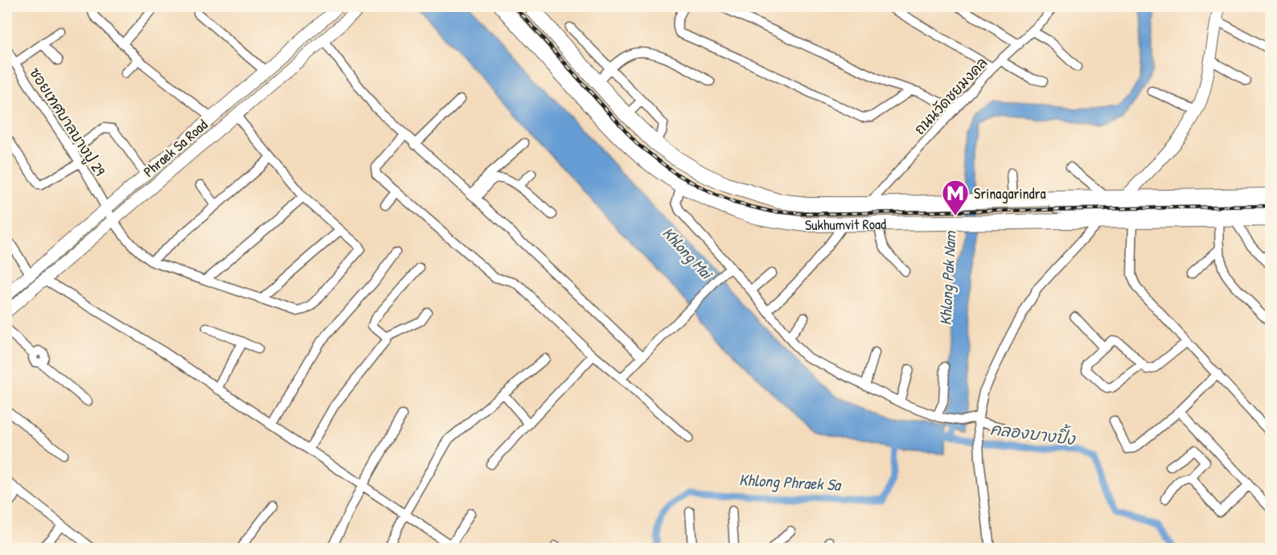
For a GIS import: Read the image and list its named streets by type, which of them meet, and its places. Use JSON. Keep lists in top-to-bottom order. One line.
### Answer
{"streets":{"highway":["Sukhumvit Road"],"main road":["Phraek Sa Road"],"street":["ถนนวัดชยมงคล","ซอยเทศบาลบางปู 29"]},"crossings":[["ถนนวัดชยมงคล","Sukhumvit Road"],["ซอยเทศบาลบางปู 29","Phraek Sa Road"]],"water":["Khlong Mai","Khlong Pak Nam","คลองบางปิ้ง","Khlong Phraek Sa"],"places":{"metro station":["Srinagarindra"]}}
